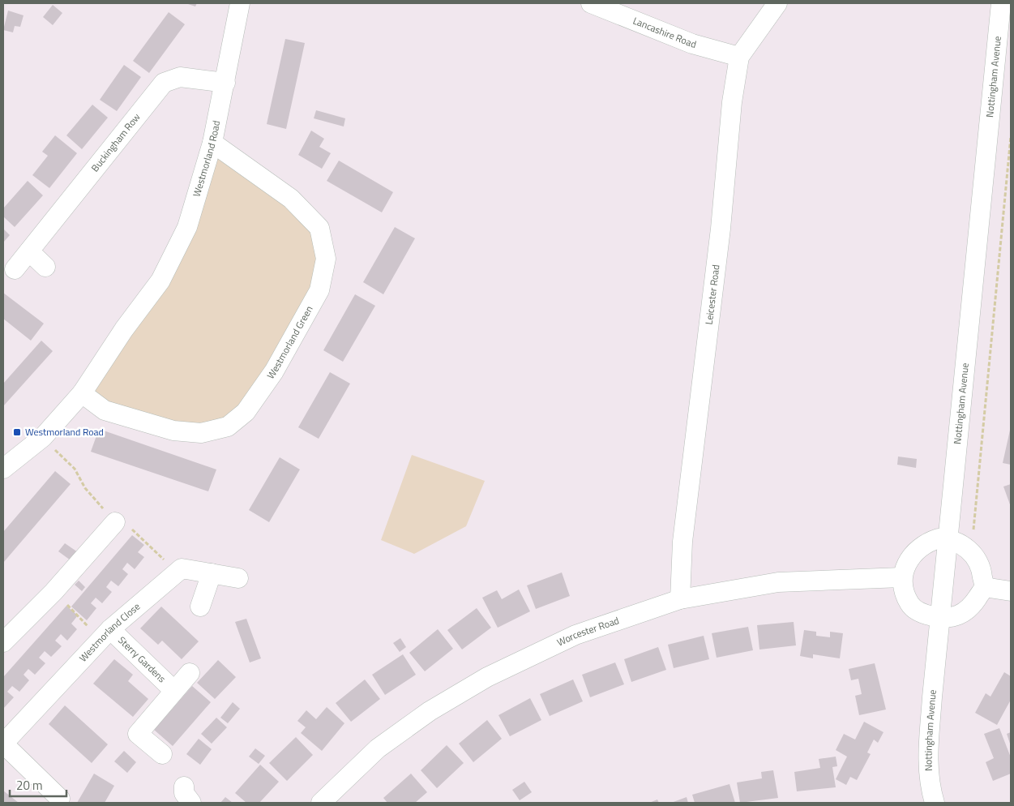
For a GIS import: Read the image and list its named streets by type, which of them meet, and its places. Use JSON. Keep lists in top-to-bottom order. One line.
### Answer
{"streets":{"street":["Lancashire Road","Nottingham Avenue","Buckingham Row","Westmorland Road","Leicester Road","Westmorland Green","Worcester Road","Westmorland Close","Sterry Gardens"]},"crossings":[["Lancashire Road","Leicester Road"],["Buckingham Row","Westmorland Road"],["Westmorland Road","Westmorland Green"],["Leicester Road","Worcester Road"],["Westmorland Close","Sterry Gardens"]],"places":{"transit":["Westmorland Road"]},"scale_bar":"20 m"}
